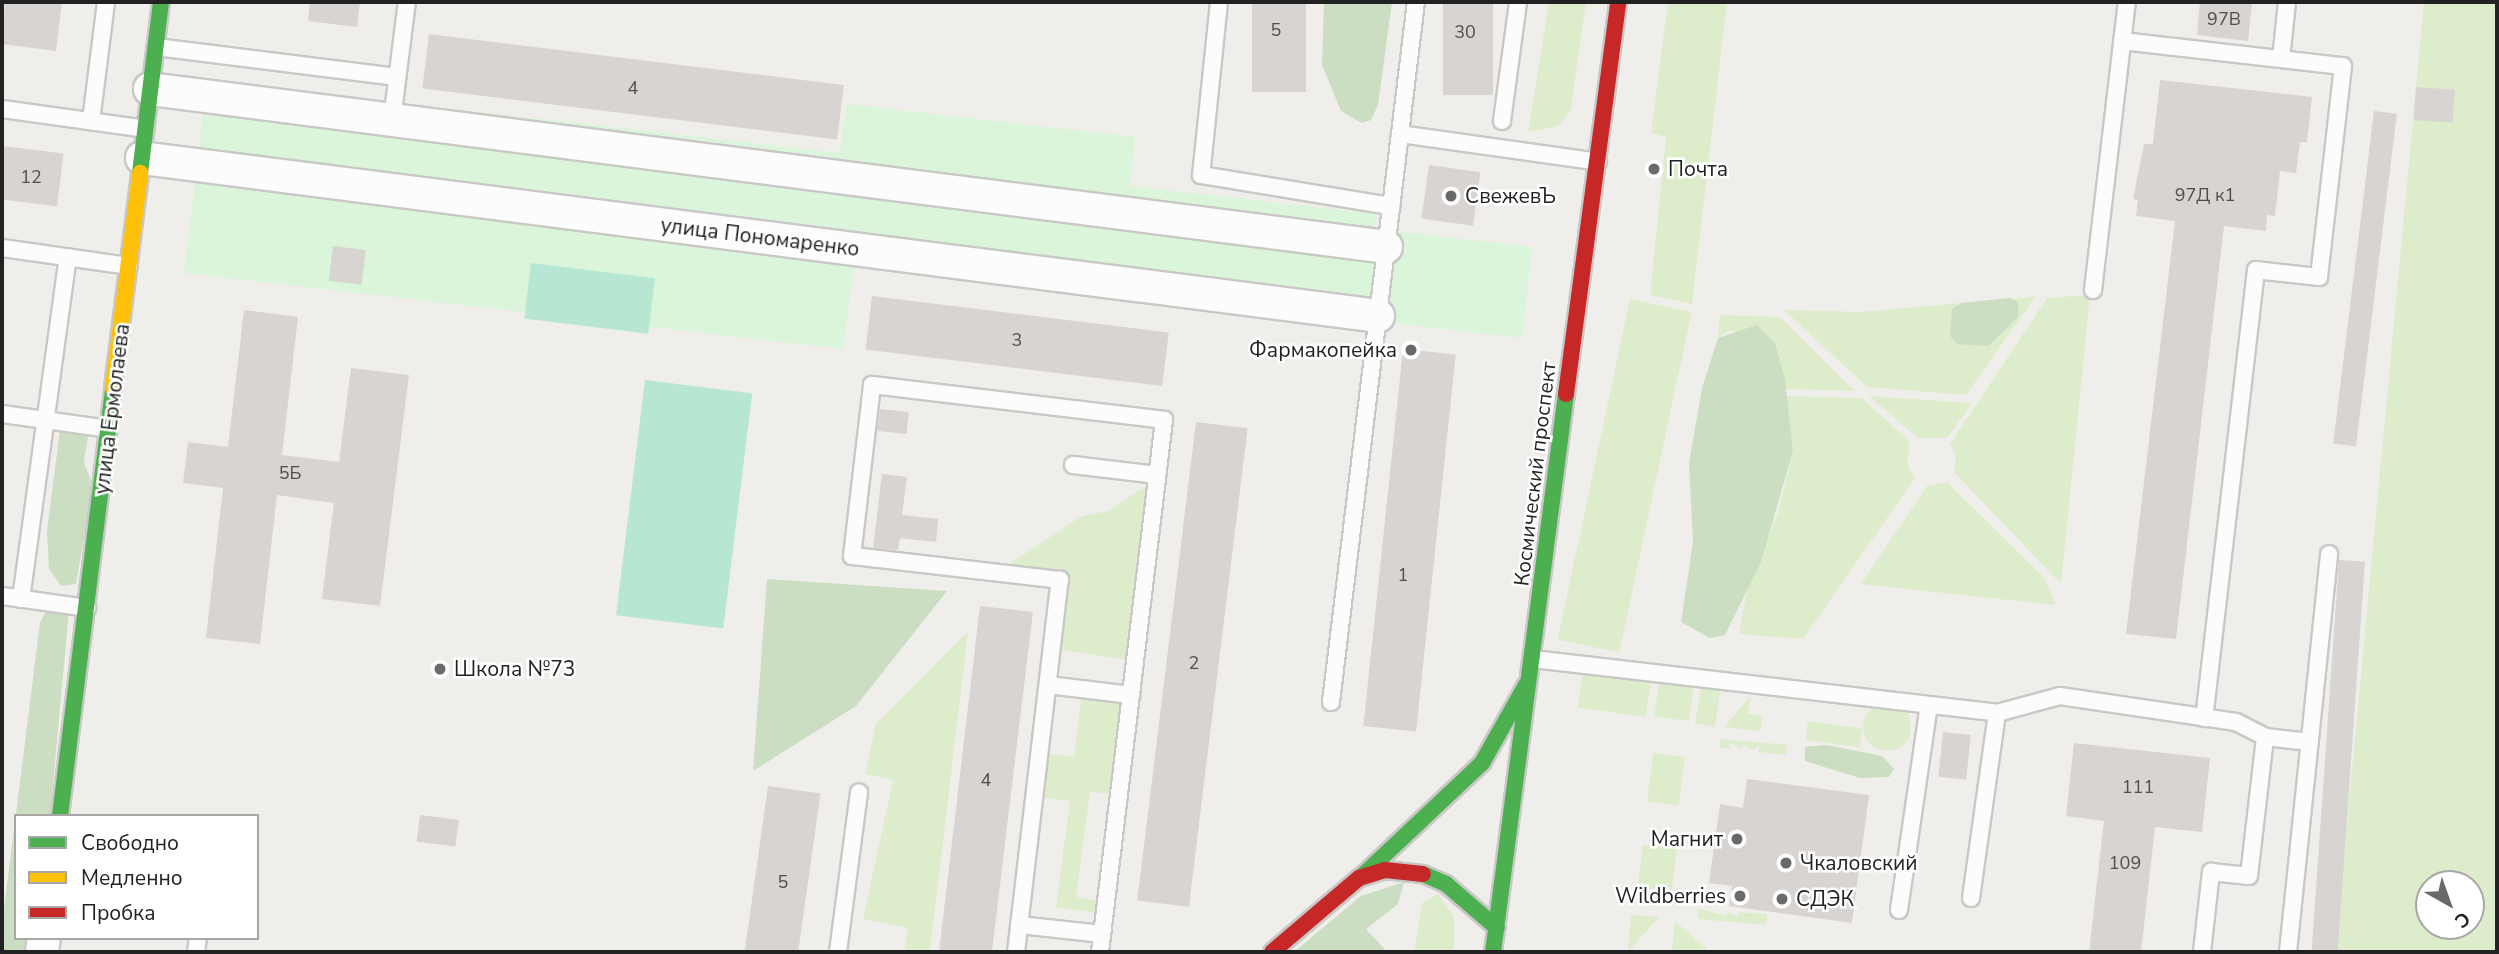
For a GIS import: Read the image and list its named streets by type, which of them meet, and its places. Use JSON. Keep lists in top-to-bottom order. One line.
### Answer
{"streets":{"main road":["улица Ермолаева","Космический проспект"],"street":["улица Пономаренко"]},"crossings":[["улица Пономаренко","улица Ермолаева"]],"places":["Почта","СвежевЪ","Фармакопейка","Школа №73","Магнит","Чкаловский","Wildberries","СДЭК"],"house_numbers":["97В","5","30","4","12","97Д к1","3","5Б","1","2","4","111","109","5"],"legend":["Свободно","Медленно","Пробка"],"north":"bottom right"}
